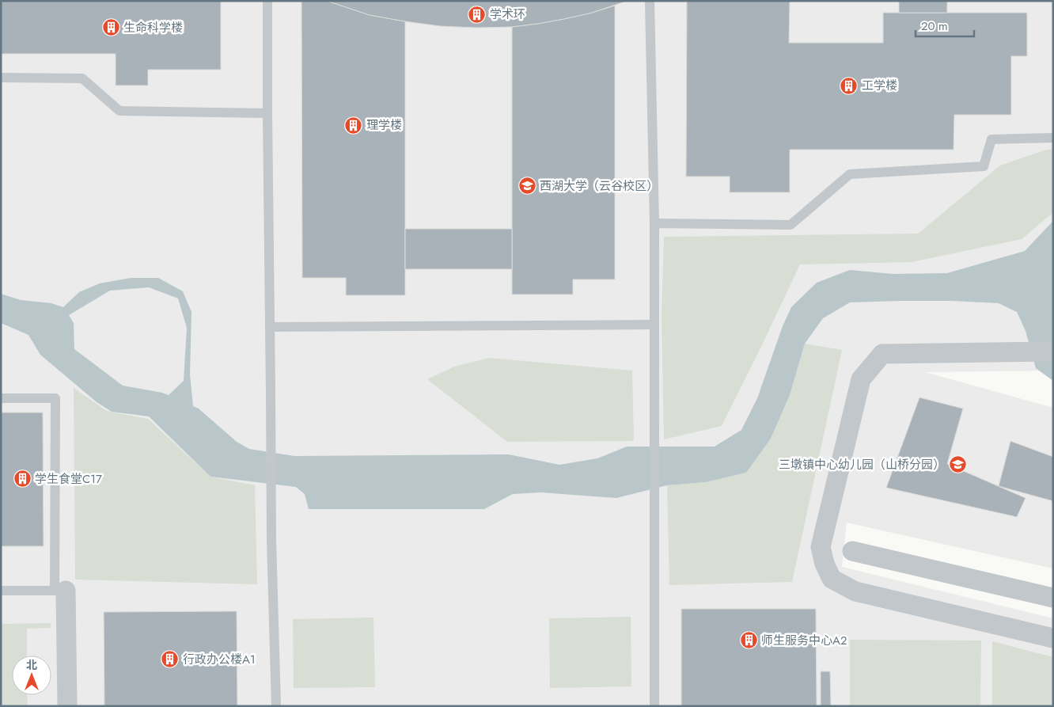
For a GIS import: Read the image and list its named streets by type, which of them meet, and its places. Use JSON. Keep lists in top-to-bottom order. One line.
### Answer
{"places":{"building":["学术环","生命科学楼","工学楼","理学楼","学生食堂C17","师生服务中心A2","行政办公楼A1"],"school or university":["西湖大学（云谷校区）","三墩镇中心幼儿园（山桥分园）"]},"scale_bar":"20 m","north":"top"}
